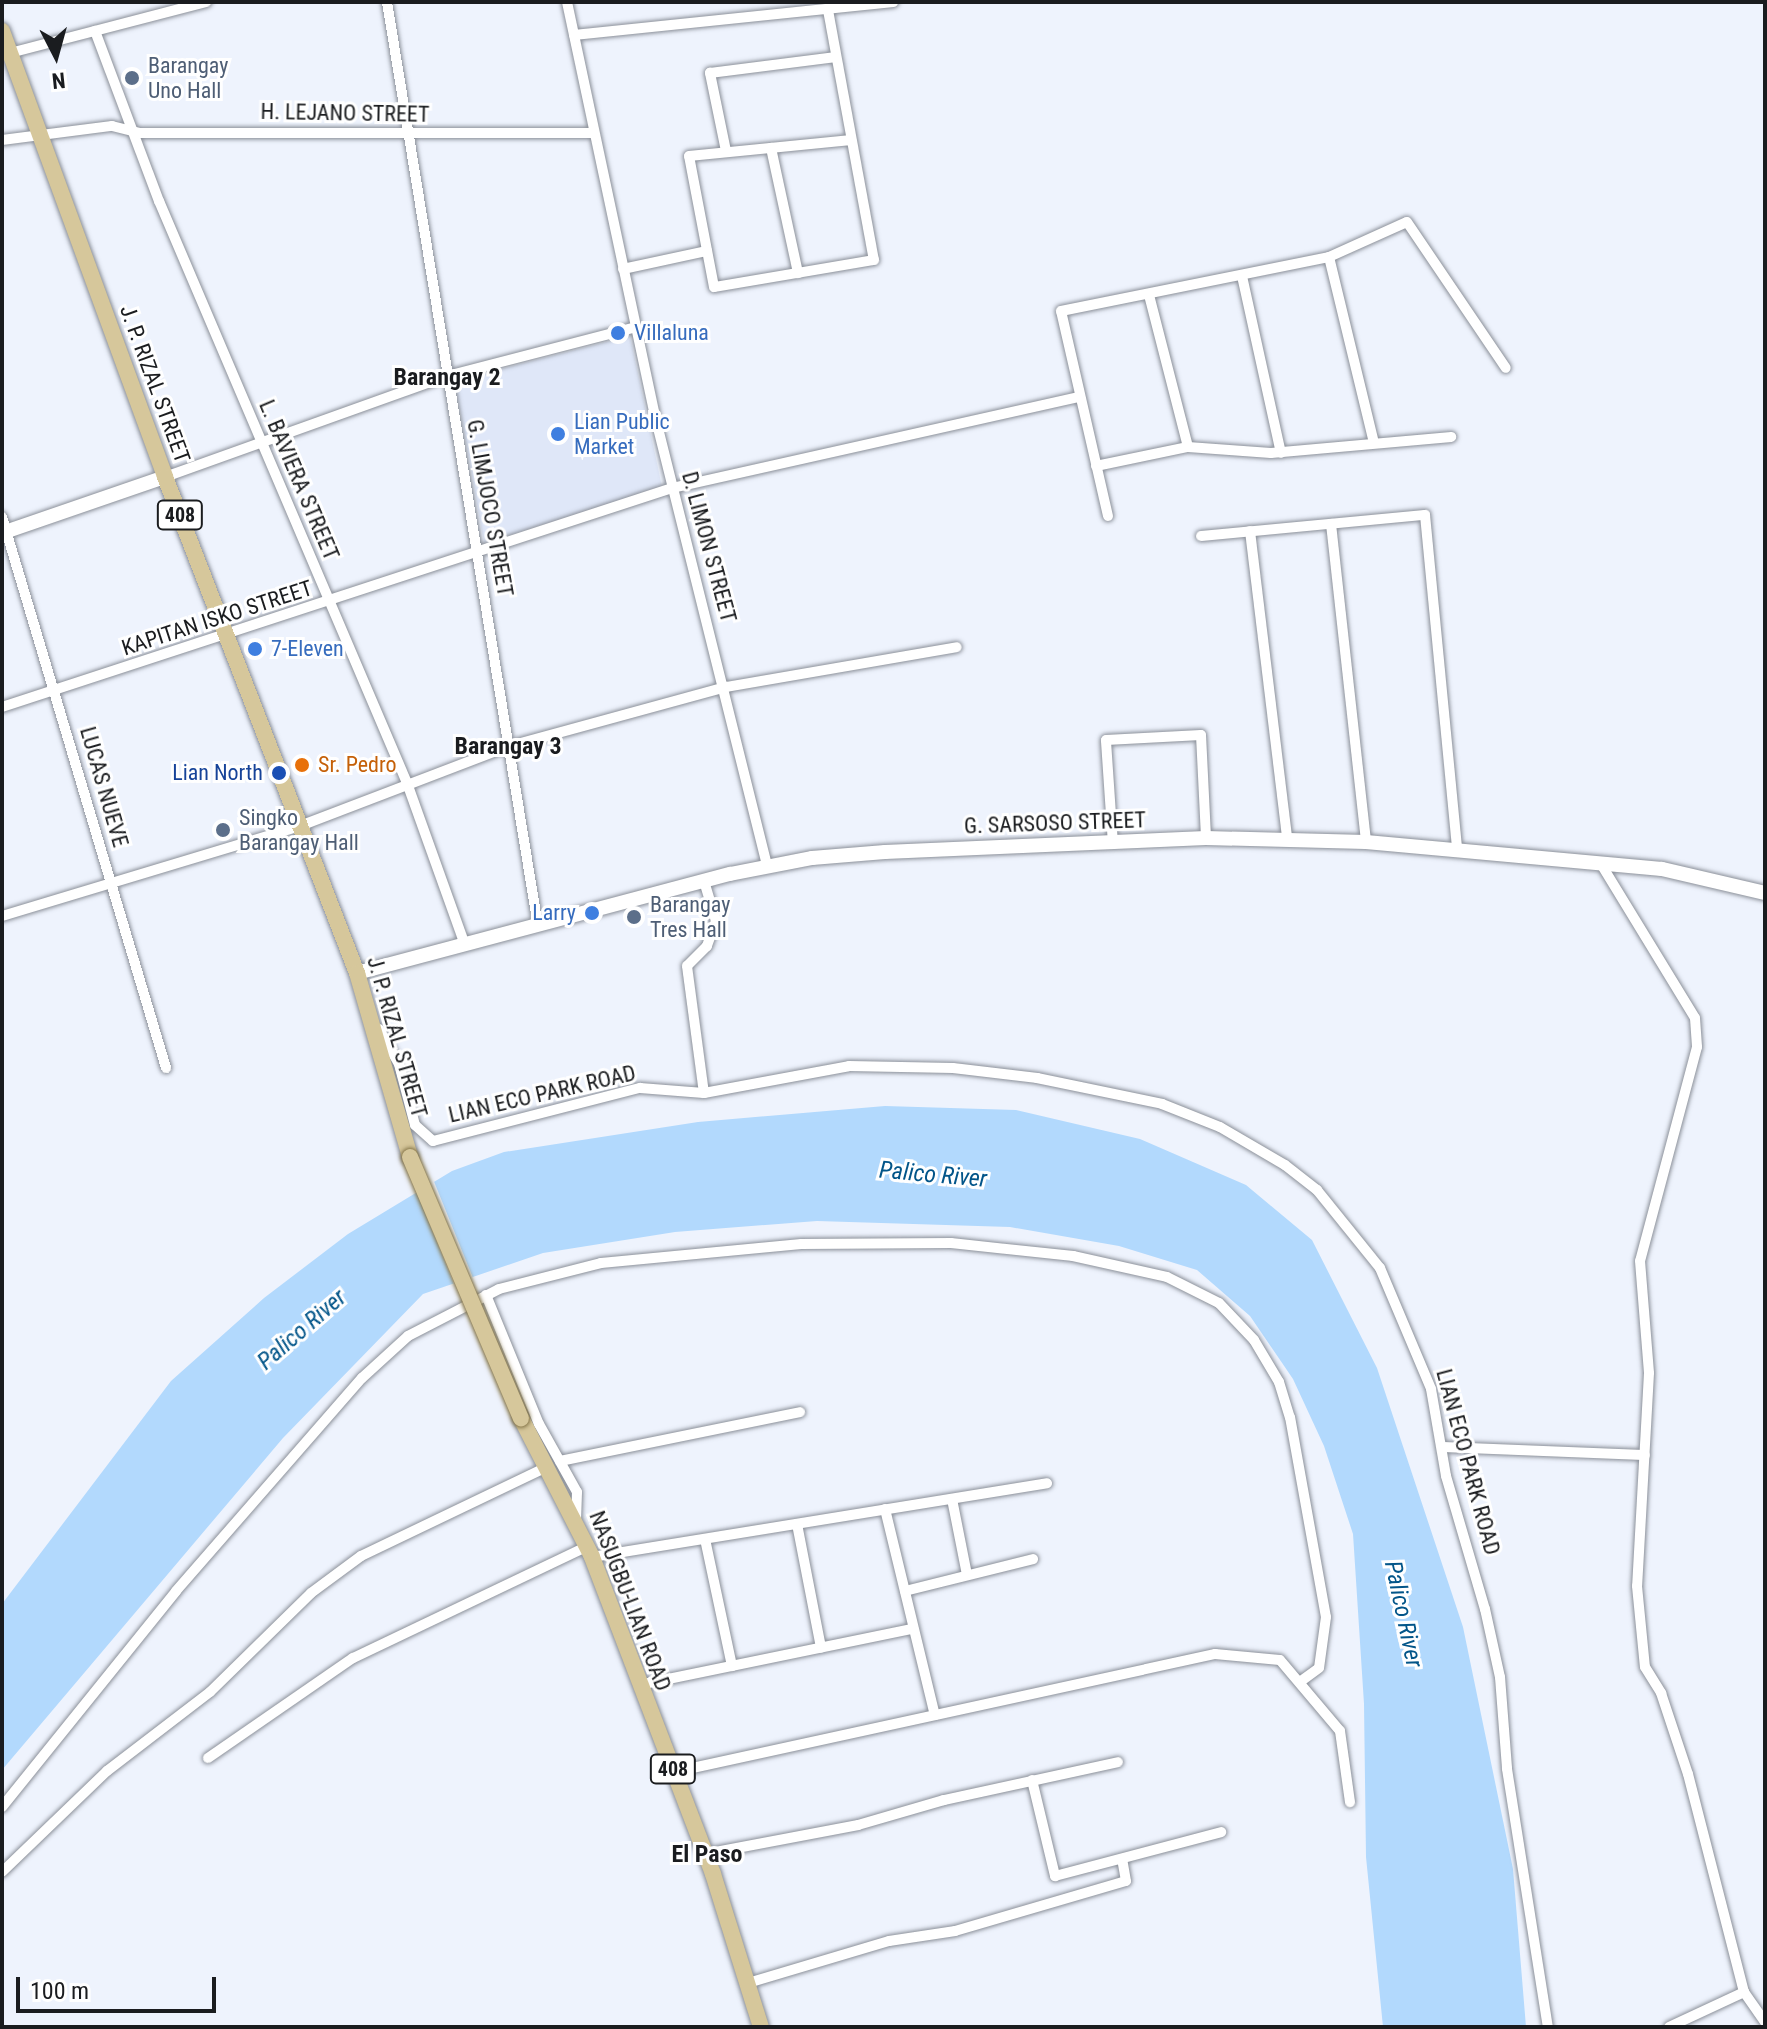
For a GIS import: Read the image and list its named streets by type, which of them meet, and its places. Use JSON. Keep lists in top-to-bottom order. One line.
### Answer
{"streets":{"main road":["J. P. RIZAL STREET","408","NASUGBU-LIAN ROAD"],"street":["H. LEJANO STREET","L. BAVIERA STREET","G. LIMJOCO STREET","D. LIMON STREET","KAPITAN ISKO STREET","LUCAS NUEVE","G. SARSOSO STREET","LIAN ECO PARK ROAD"]},"crossings":[["H. LEJANO STREET","J. P. RIZAL STREET"],["H. LEJANO STREET","L. BAVIERA STREET"],["H. LEJANO STREET","G. LIMJOCO STREET"],["H. LEJANO STREET","D. LIMON STREET"],["J. P. RIZAL STREET","KAPITAN ISKO STREET"],["J. P. RIZAL STREET","G. SARSOSO STREET"],["J. P. RIZAL STREET","LIAN ECO PARK ROAD"],["J. P. RIZAL STREET","NASUGBU-LIAN ROAD"],["L. BAVIERA STREET","KAPITAN ISKO STREET"],["L. BAVIERA STREET","G. SARSOSO STREET"],["G. LIMJOCO STREET","KAPITAN ISKO STREET"],["G. LIMJOCO STREET","G. SARSOSO STREET"],["D. LIMON STREET","KAPITAN ISKO STREET"],["D. LIMON STREET","G. SARSOSO STREET"],["KAPITAN ISKO STREET","LUCAS NUEVE"]],"districts":["Barangay 2","Barangay 3","El Paso"],"water":["Palico River"],"places":["Barangay Uno Hall","Villaluna","Lian Public Market","7-Eleven","Sr. Pedro","Lian North","Singko Barangay Hall","Larry","Barangay Tres Hall"],"scale_bar":"100 m","north":"bottom"}
